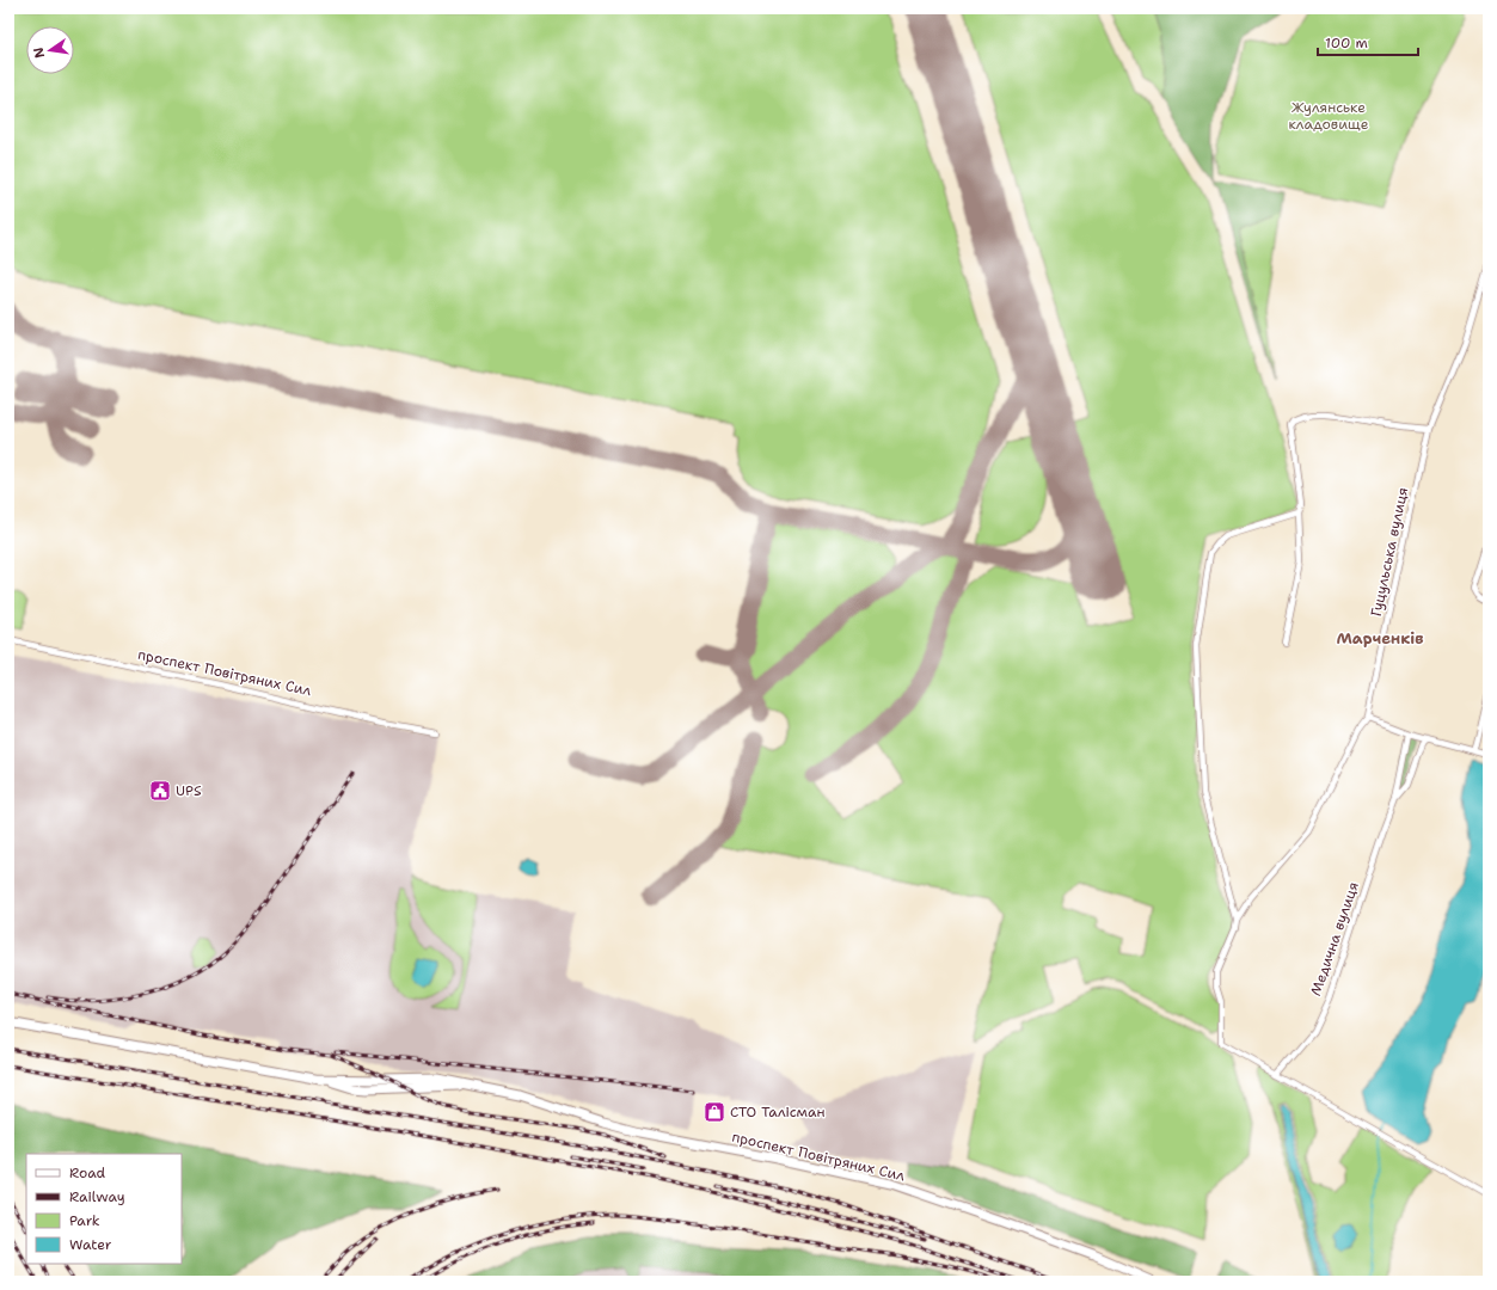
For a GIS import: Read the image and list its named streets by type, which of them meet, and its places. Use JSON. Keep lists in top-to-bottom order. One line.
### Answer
{"streets":{"main road":["проспект Повітряних Сил"],"street":["Гуцульська вулиця","Медична вулиця"]},"crossings":[["Гуцульська вулиця","Медична вулиця"]],"districts":["Марченків"],"parks":["Жулянське кладовище"],"places":{"public building":["UPS"],"shop":["СТО Талісман"]},"legend":["Road","Railway","Park","Water"],"scale_bar":"100 m","north":"left"}
